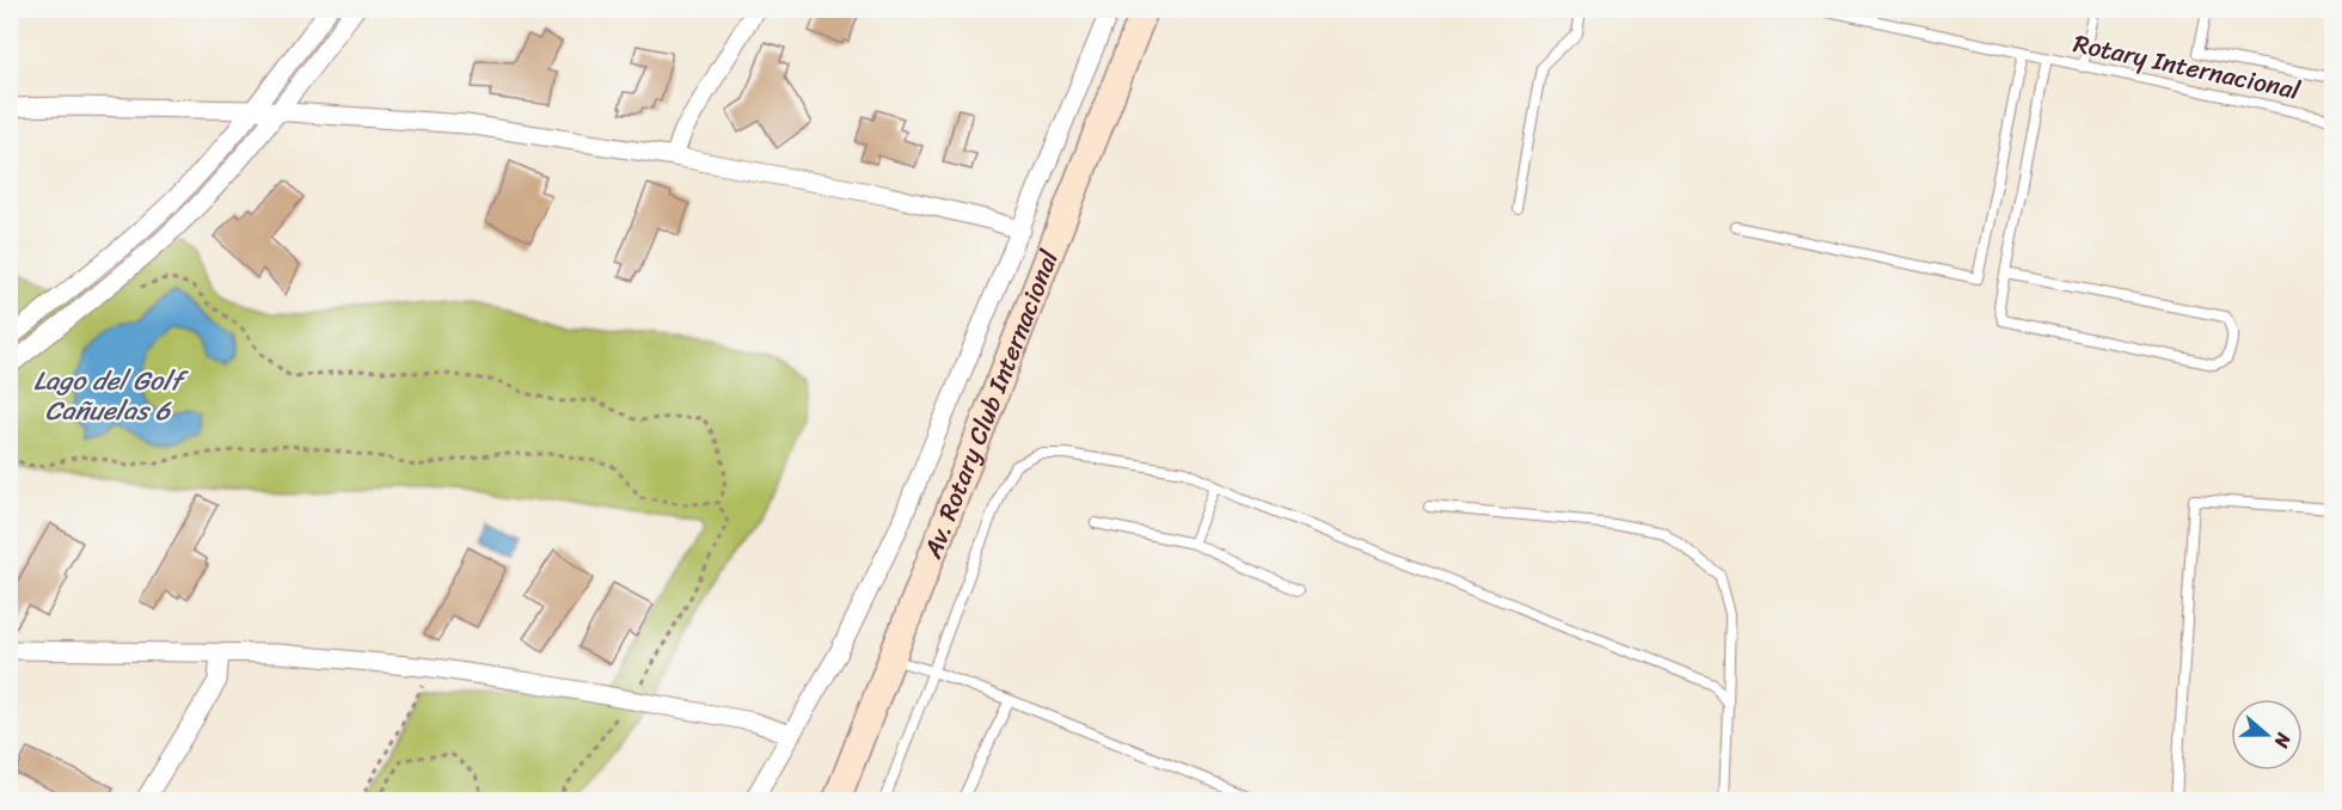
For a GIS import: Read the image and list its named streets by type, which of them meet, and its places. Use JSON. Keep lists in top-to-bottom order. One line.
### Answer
{"streets":{"main road":["Av. Rotary Club Internacional"],"lane":["Rotary Internacional"]},"water":["Lago del Golf Cañuelas 6"],"north":"right"}
